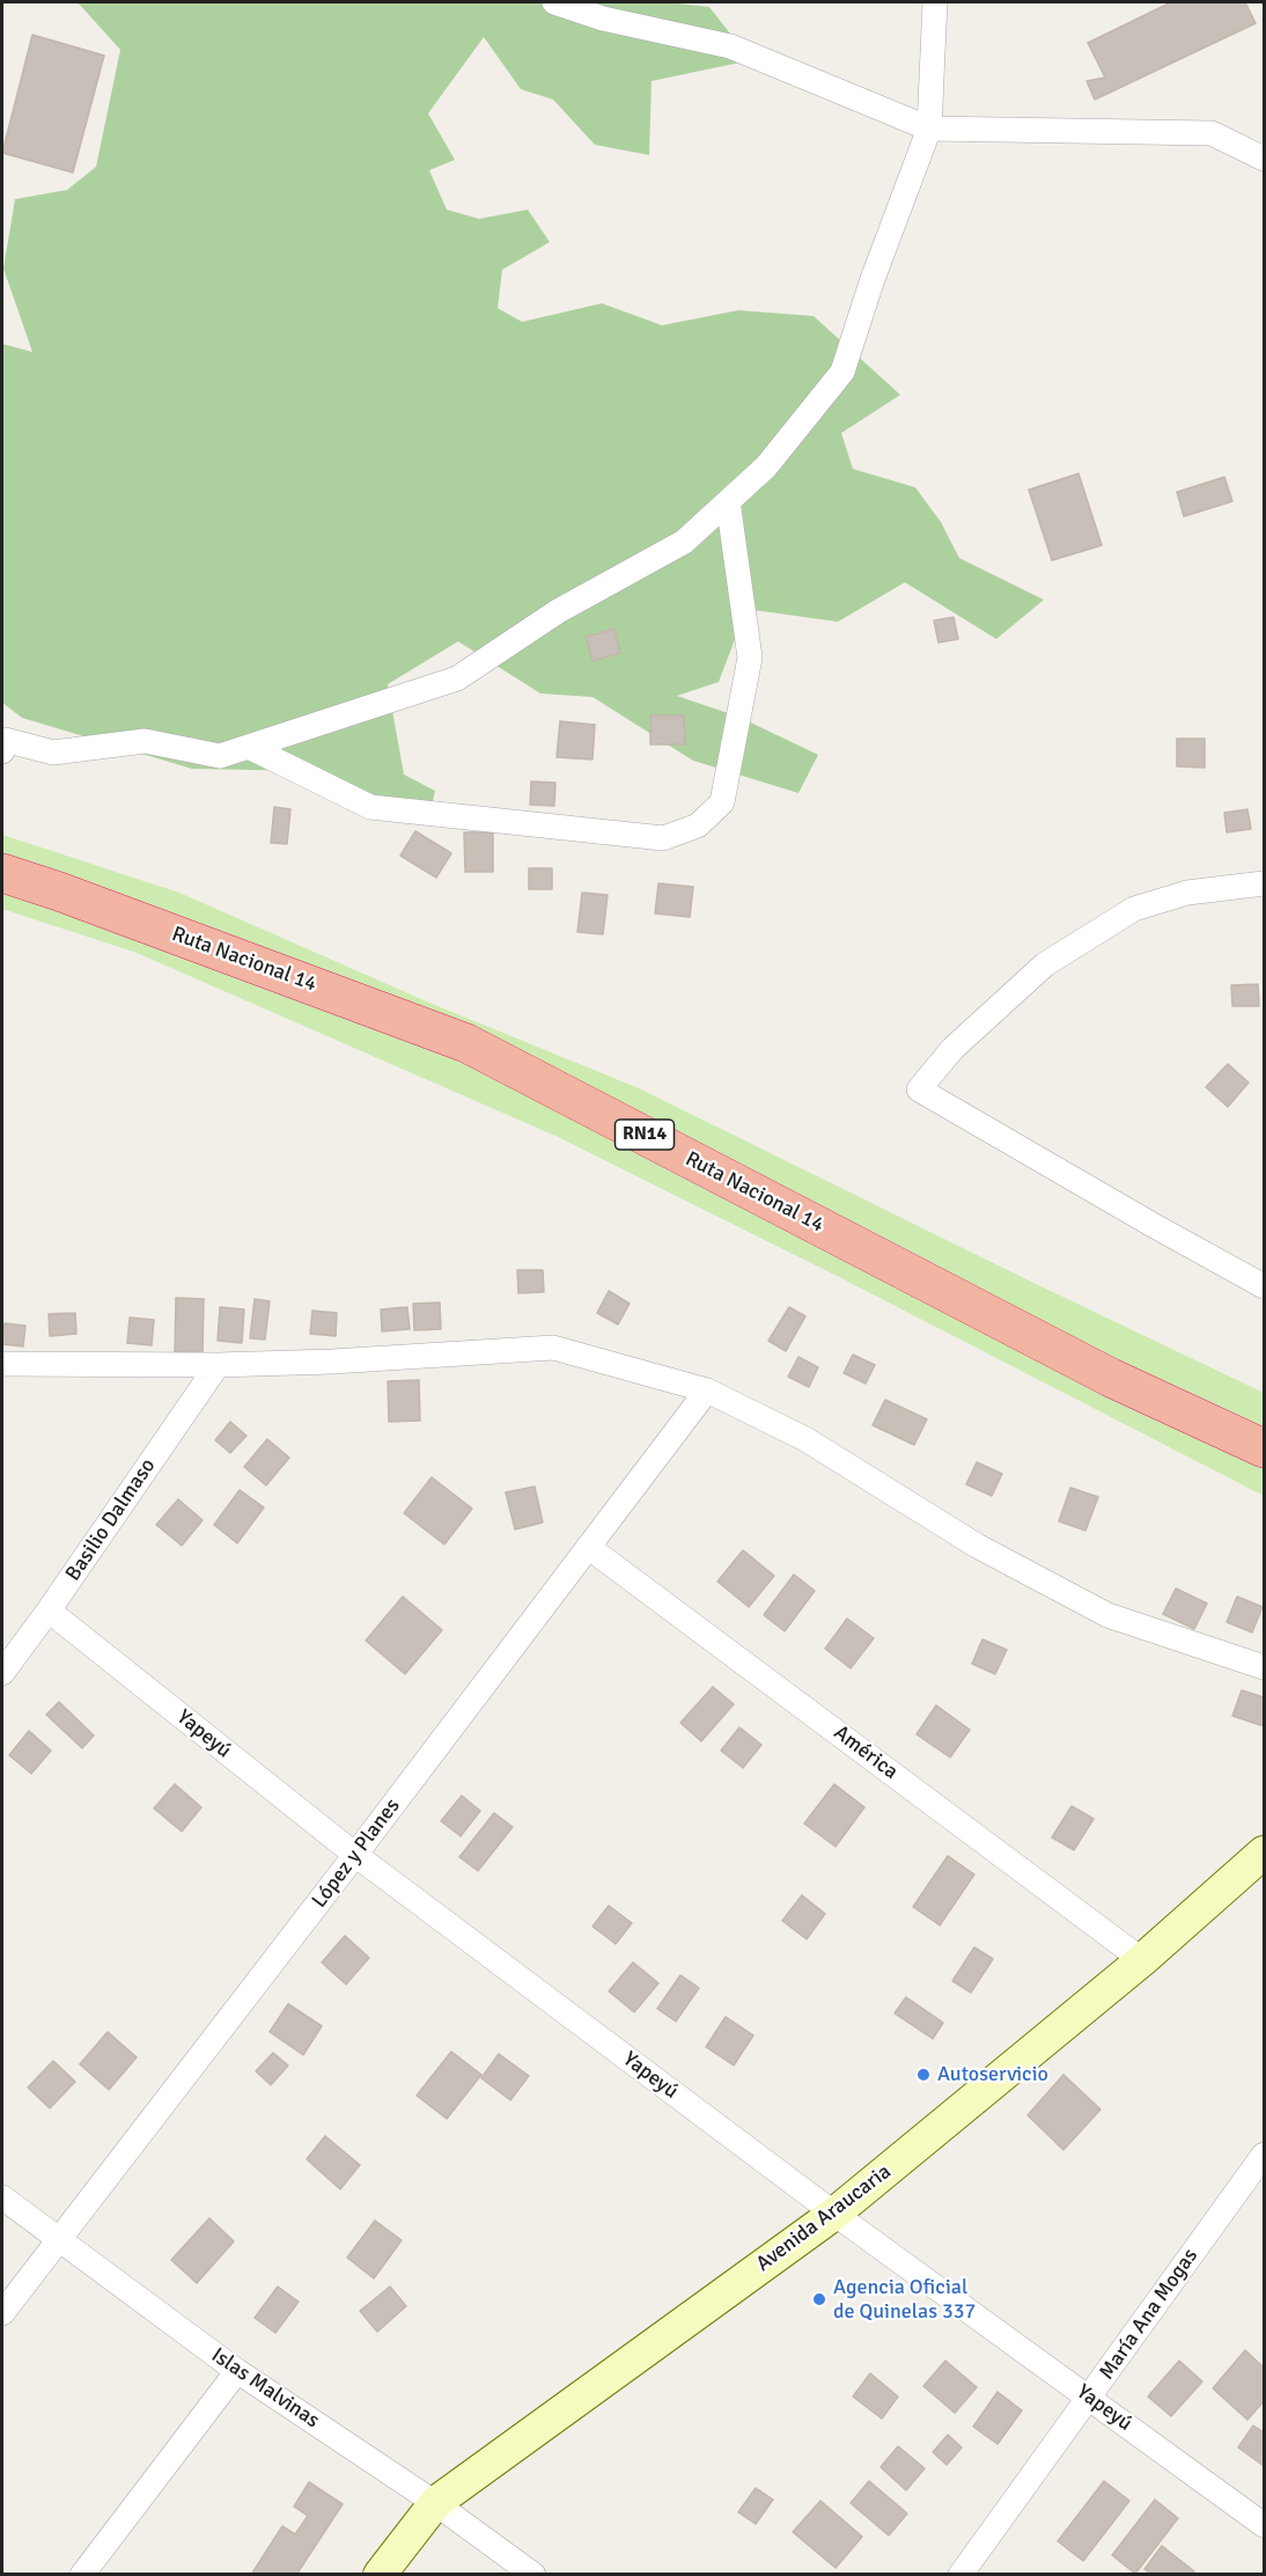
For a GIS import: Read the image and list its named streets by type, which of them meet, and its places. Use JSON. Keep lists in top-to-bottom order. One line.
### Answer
{"streets":{"highway":["Ruta Nacional 14","RN14"],"main road":["Avenida Araucaria"],"street":["Basilio Dalmaso","Yapeyú","América","López y Planes","María Ana Mogas","Islas Malvinas"]},"crossings":[["Basilio Dalmaso","Yapeyú"],["Yapeyú","López y Planes"],["Yapeyú","Avenida Araucaria"],["Yapeyú","María Ana Mogas"],["América","López y Planes"],["América","Avenida Araucaria"],["López y Planes","Islas Malvinas"],["Avenida Araucaria","Islas Malvinas"]],"places":["Autoservicio","Agencia Oficial de Quinelas 337"]}
